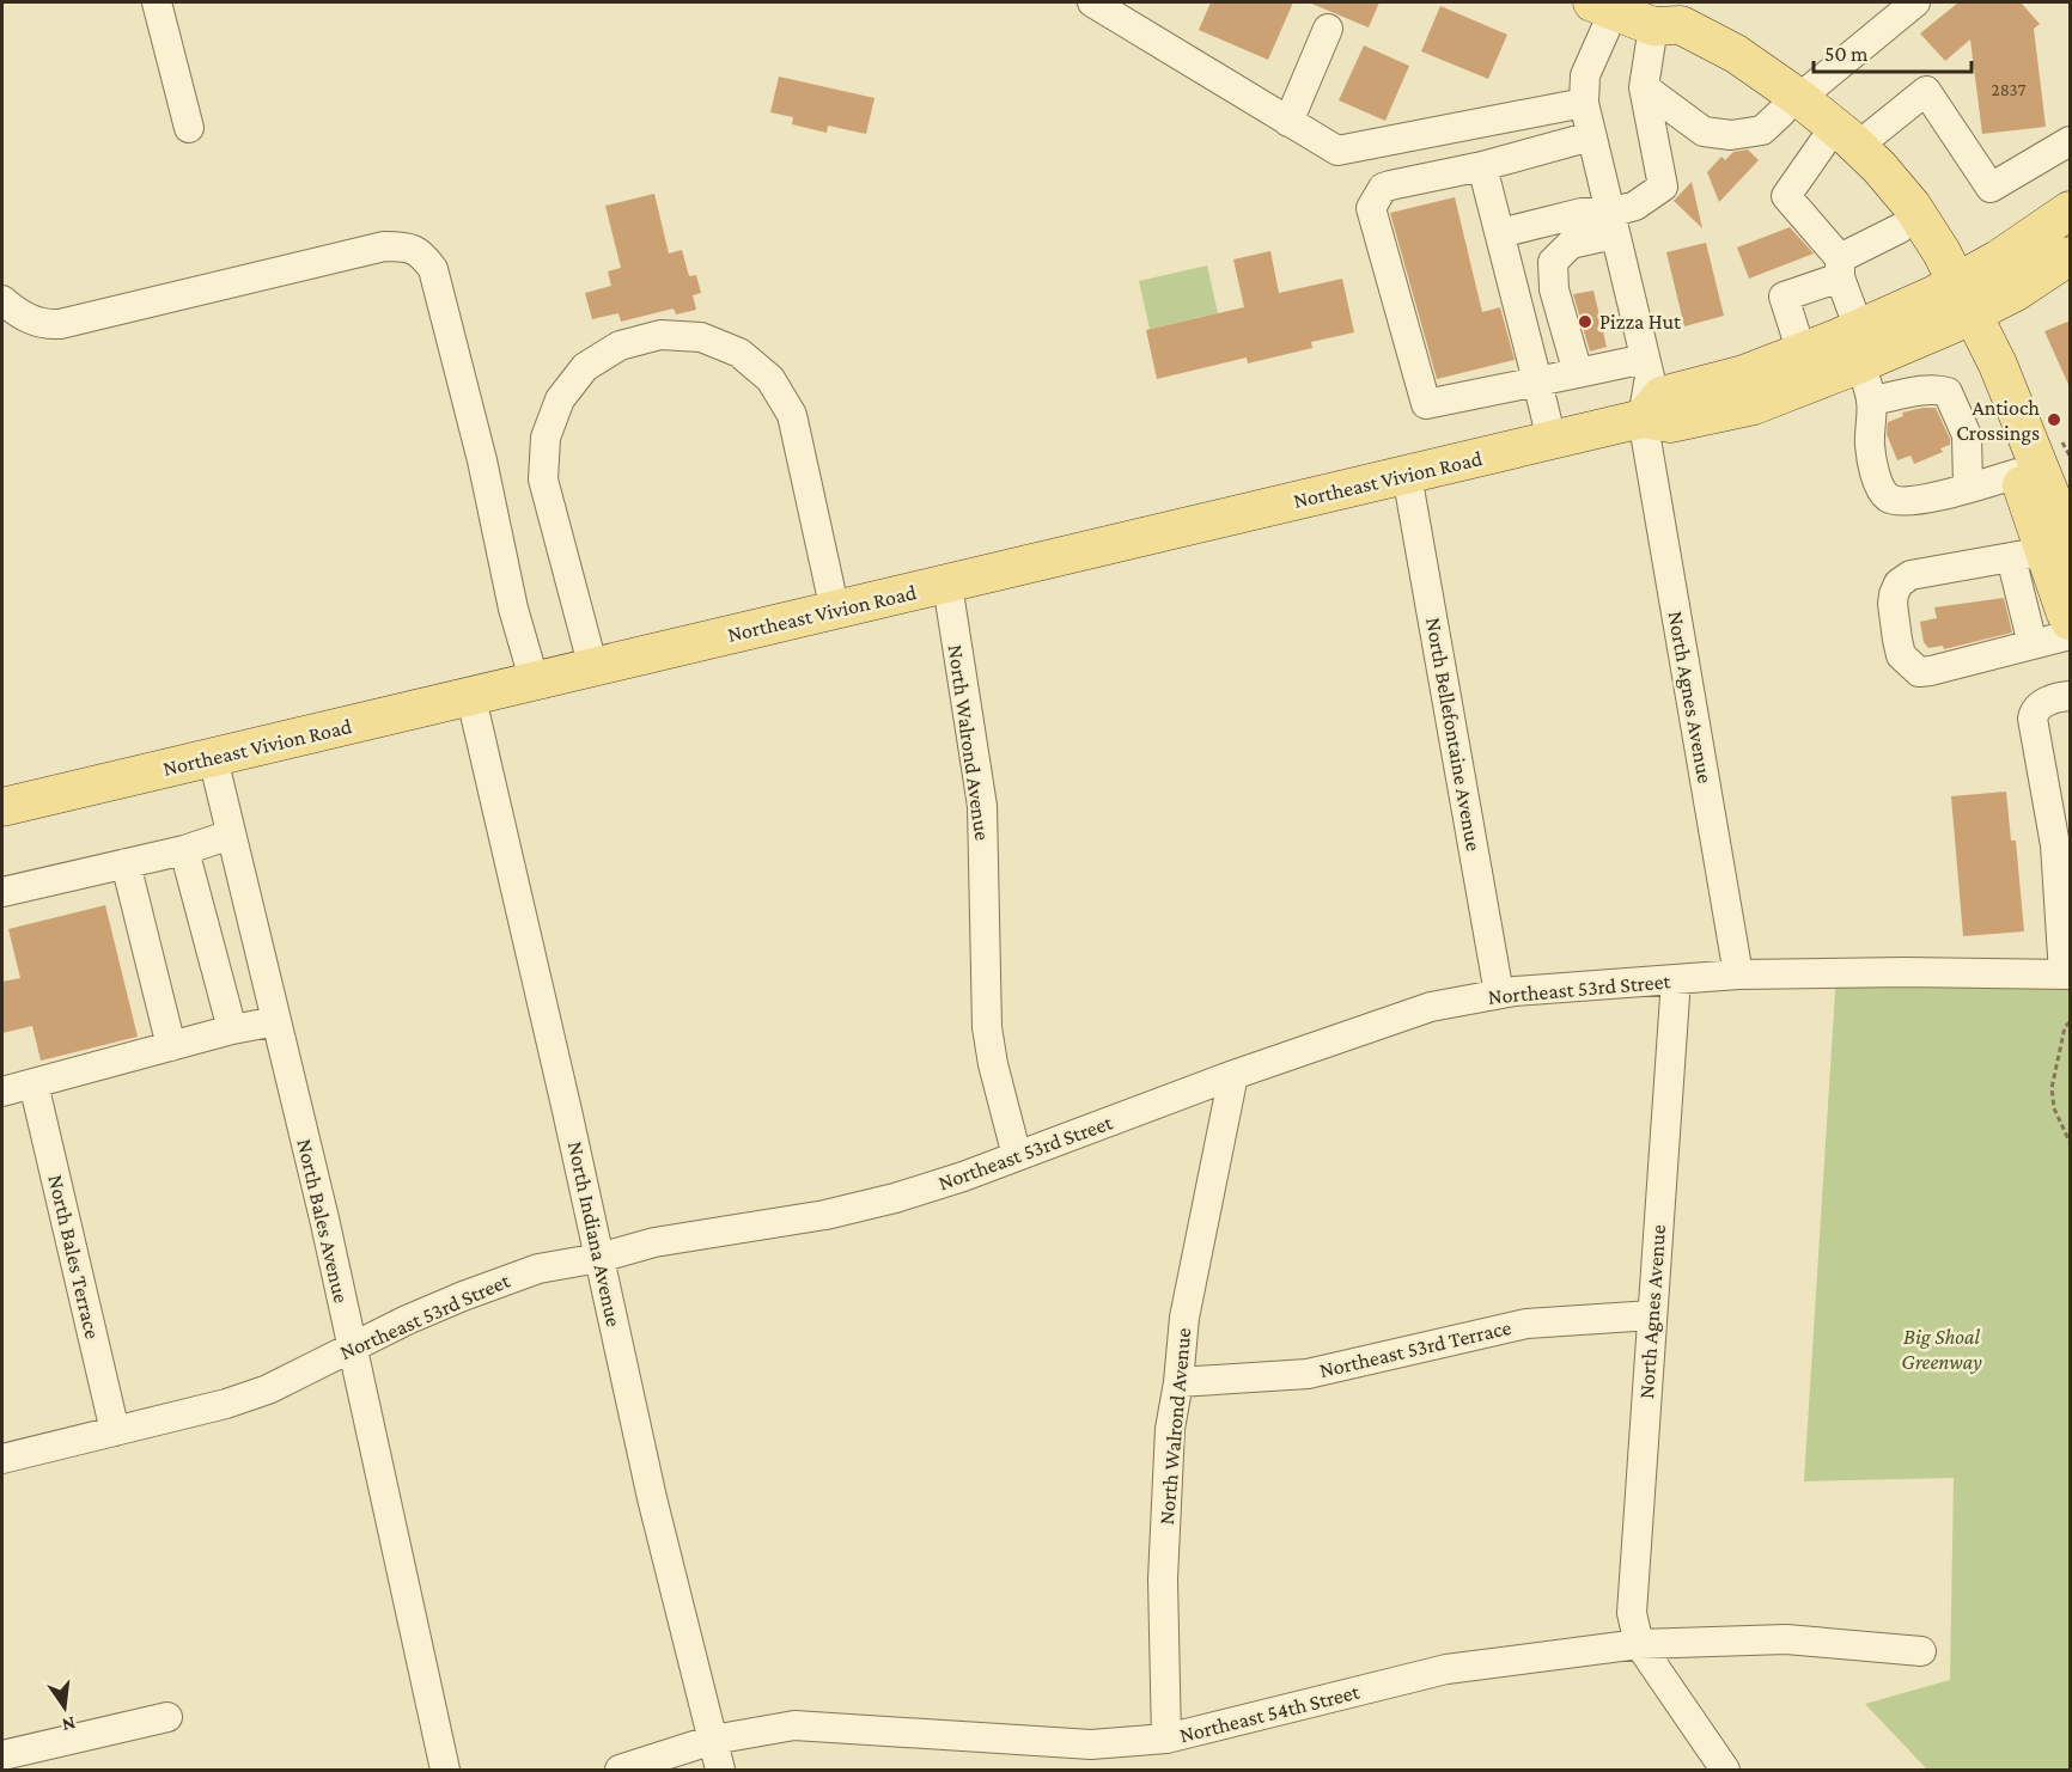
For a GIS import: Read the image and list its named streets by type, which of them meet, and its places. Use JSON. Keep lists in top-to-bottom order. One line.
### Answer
{"streets":{"main road":["Northeast Vivion Road"],"street":["North Agnes Avenue","North Bellefontaine Avenue","North Walrond Avenue","Northeast 53rd Street","North Bales Avenue","North Indiana Avenue","North Bales Terrace","Northeast 53rd Terrace","Northeast 54th Street"]},"crossings":[["Northeast Vivion Road","North Agnes Avenue"],["Northeast Vivion Road","North Bellefontaine Avenue"],["Northeast Vivion Road","North Walrond Avenue"],["Northeast Vivion Road","North Bales Avenue"],["Northeast Vivion Road","North Indiana Avenue"],["North Agnes Avenue","Northeast 53rd Street"],["North Agnes Avenue","Northeast 53rd Terrace"],["North Agnes Avenue","Northeast 54th Street"],["North Bellefontaine Avenue","Northeast 53rd Street"],["North Walrond Avenue","Northeast 53rd Street"],["North Walrond Avenue","Northeast 53rd Terrace"],["North Walrond Avenue","Northeast 54th Street"],["Northeast 53rd Street","North Bales Avenue"],["Northeast 53rd Street","North Indiana Avenue"],["Northeast 53rd Street","North Bales Terrace"],["North Indiana Avenue","Northeast 54th Street"]],"parks":["Big Shoal Greenway"],"places":["Pizza Hut","Antioch Crossings"],"house_numbers":["2837"],"scale_bar":"50 m","north":"bottom"}
